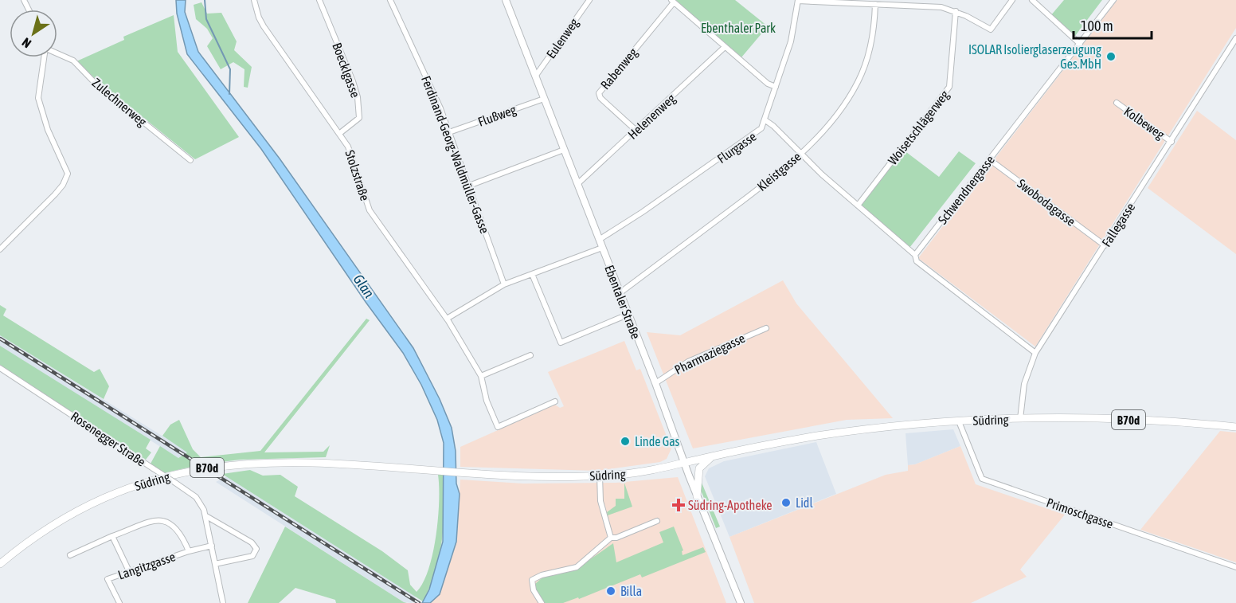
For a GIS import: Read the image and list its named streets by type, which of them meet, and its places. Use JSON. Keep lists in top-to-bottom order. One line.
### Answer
{"streets":{"main road":["Ebentaler Straße","Südring","B70d"],"street":["Eulenweg","Rabenweg","Boecklgasse","Zulechnerweg","Flußweg","Helenenweg","Kolbeweg","Woisetschlägerweg","Flurgasse","Ferdinand-Georg-Waldmüller-Gasse","Kleistgasse","Stolzstraße","Schwendnergasse","Swobodagasse","Fallegasse","Pharmaziegasse","Rosenegger Straße","Primoschgasse","Langitzgasse"]},"crossings":[["Eulenweg","Ebentaler Straße"],["Rabenweg","Helenenweg"],["Boecklgasse","Stolzstraße"],["Flußweg","Ferdinand-Georg-Waldmüller-Gasse"],["Flußweg","Ebentaler Straße"],["Helenenweg","Ebentaler Straße"],["Kolbeweg","Fallegasse"],["Flurgasse","Ebentaler Straße"],["Kleistgasse","Ebentaler Straße"],["Schwendnergasse","Swobodagasse"],["Swobodagasse","Fallegasse"],["Fallegasse","Südring"],["Ebentaler Straße","Pharmaziegasse"],["Ebentaler Straße","Südring"],["Südring","Primoschgasse"],["Rosenegger Straße","Langitzgasse"]],"water":["Glan"],"parks":["Ebenthaler Park"],"places":{"other":["ISOLAR Isolierglaserzeugung Ges.MbH","Linde Gas","Lidl","Billa"],"health":["Südring-Apotheke"]},"scale_bar":"100 m","north":"bottom left"}
